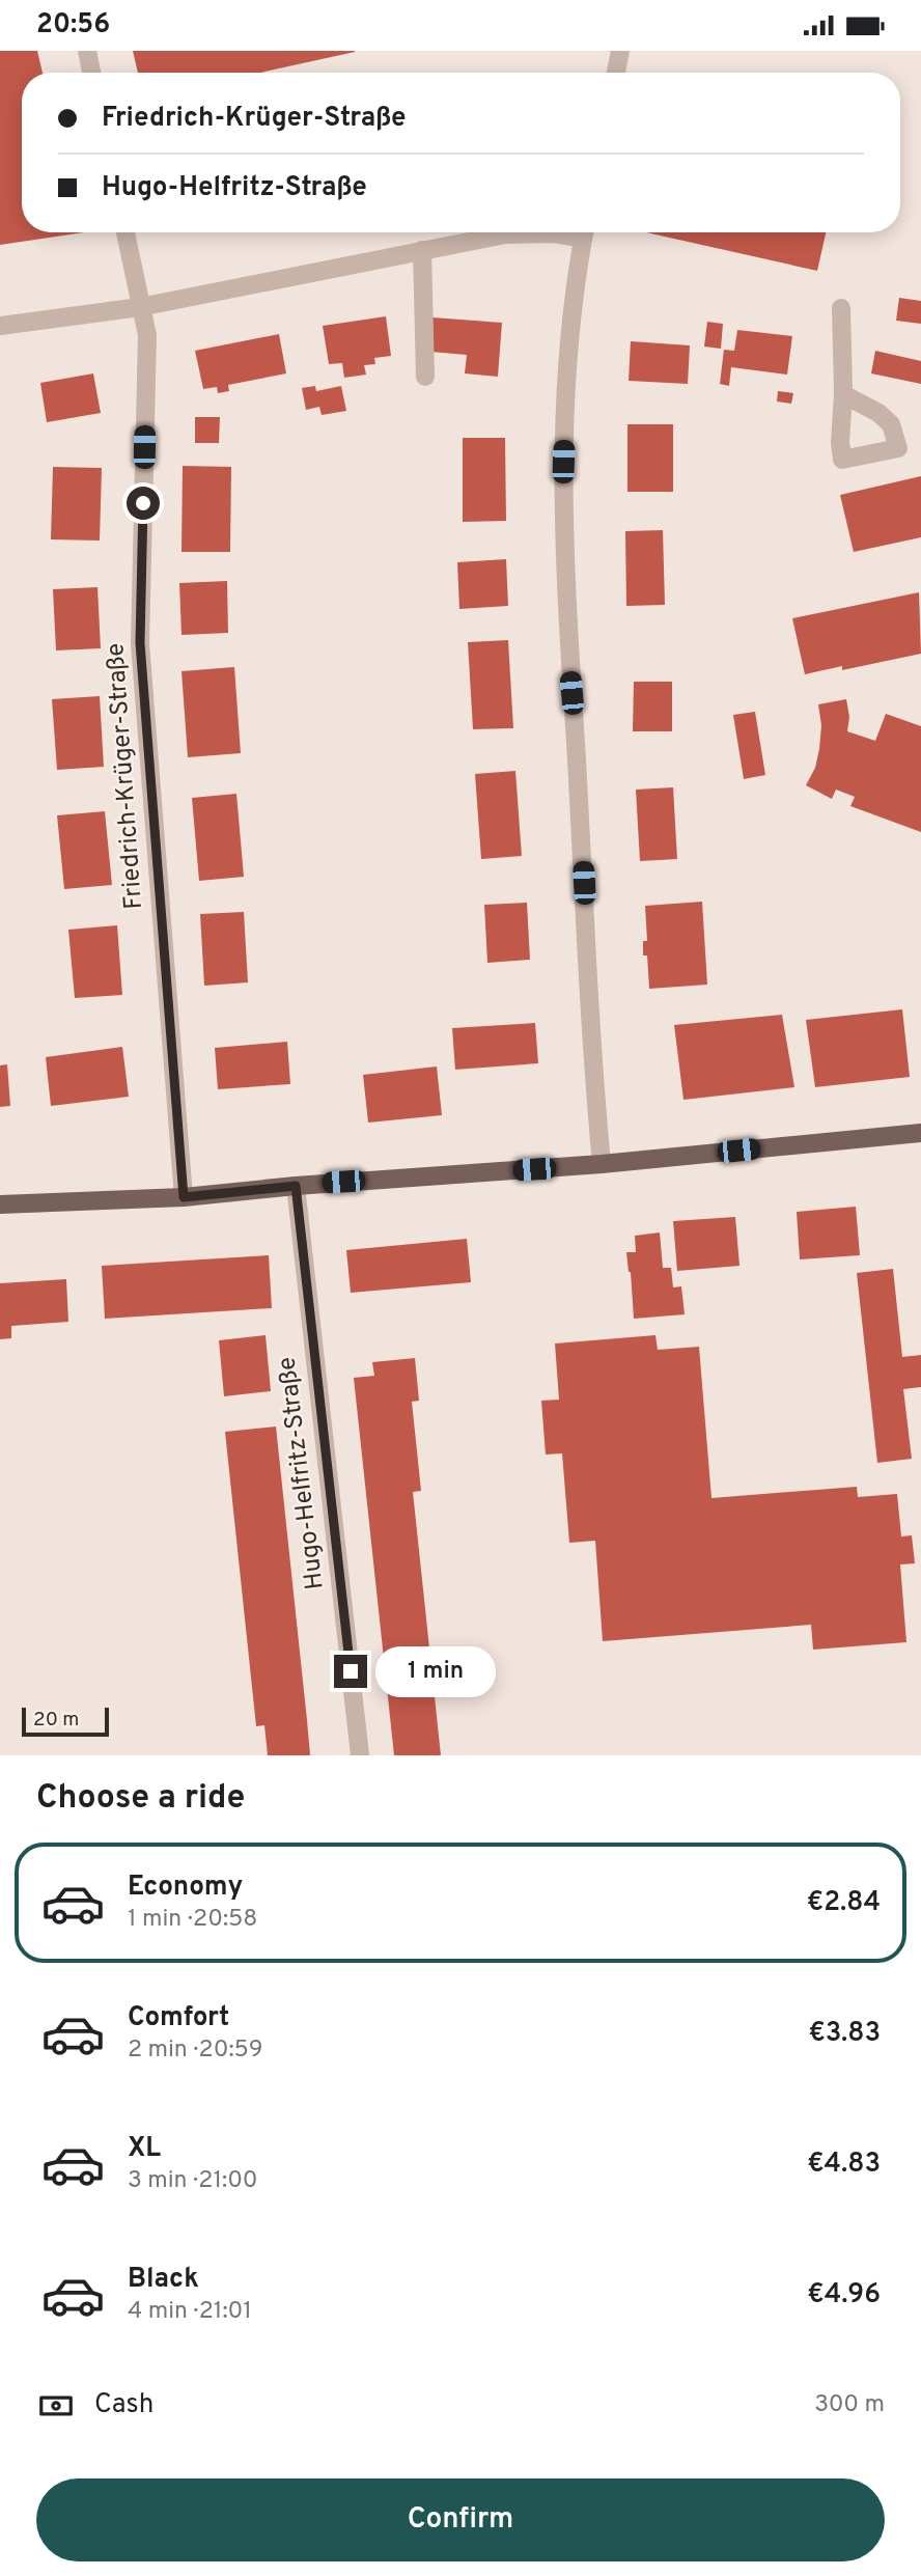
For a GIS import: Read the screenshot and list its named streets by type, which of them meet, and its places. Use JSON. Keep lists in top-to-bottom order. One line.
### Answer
{"streets":{"street":["Friedrich-Krüger-Straße","Hugo-Helfritz-Straße"]},"scale_bar":"20 m","page":{"status":"20:56","banner":["Friedrich-Krüger-Straße","Hugo-Helfritz-Straße"],"bubble":"1 min","scale":"20 m","heading":"Choose a ride","list":[{"name":"Economy","note":"1 min · 20:58","value":"€2.84"},{"name":"Comfort","note":"2 min · 20:59","value":"€3.83"},{"name":"XL","note":"3 min · 21:00","value":"€4.83"},{"name":"Black","note":"4 min · 21:01","value":"€4.96"}],"pay":["Cash","300 m"],"buttons":"Confirm"}}
